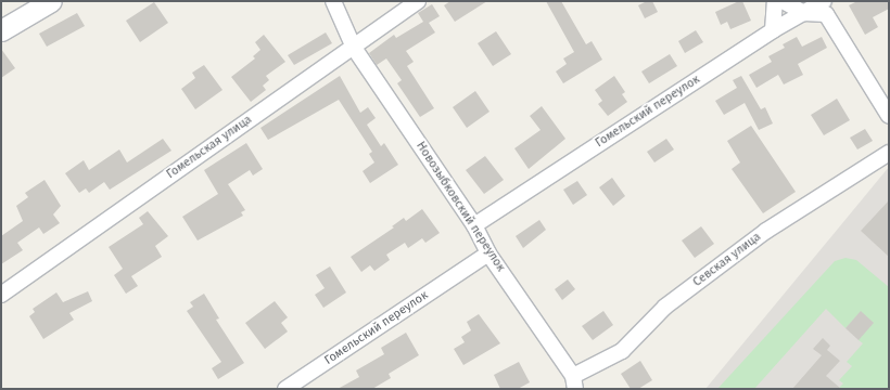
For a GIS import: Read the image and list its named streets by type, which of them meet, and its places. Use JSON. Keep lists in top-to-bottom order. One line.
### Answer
{"streets":{"street":["Гомельский переулок","Гомельская улица","Новозыбковский переулок","Севская улица"]},"crossings":[["Гомельский переулок","Новозыбковский переулок"],["Гомельская улица","Новозыбковский переулок"],["Новозыбковский переулок","Севская улица"]]}
